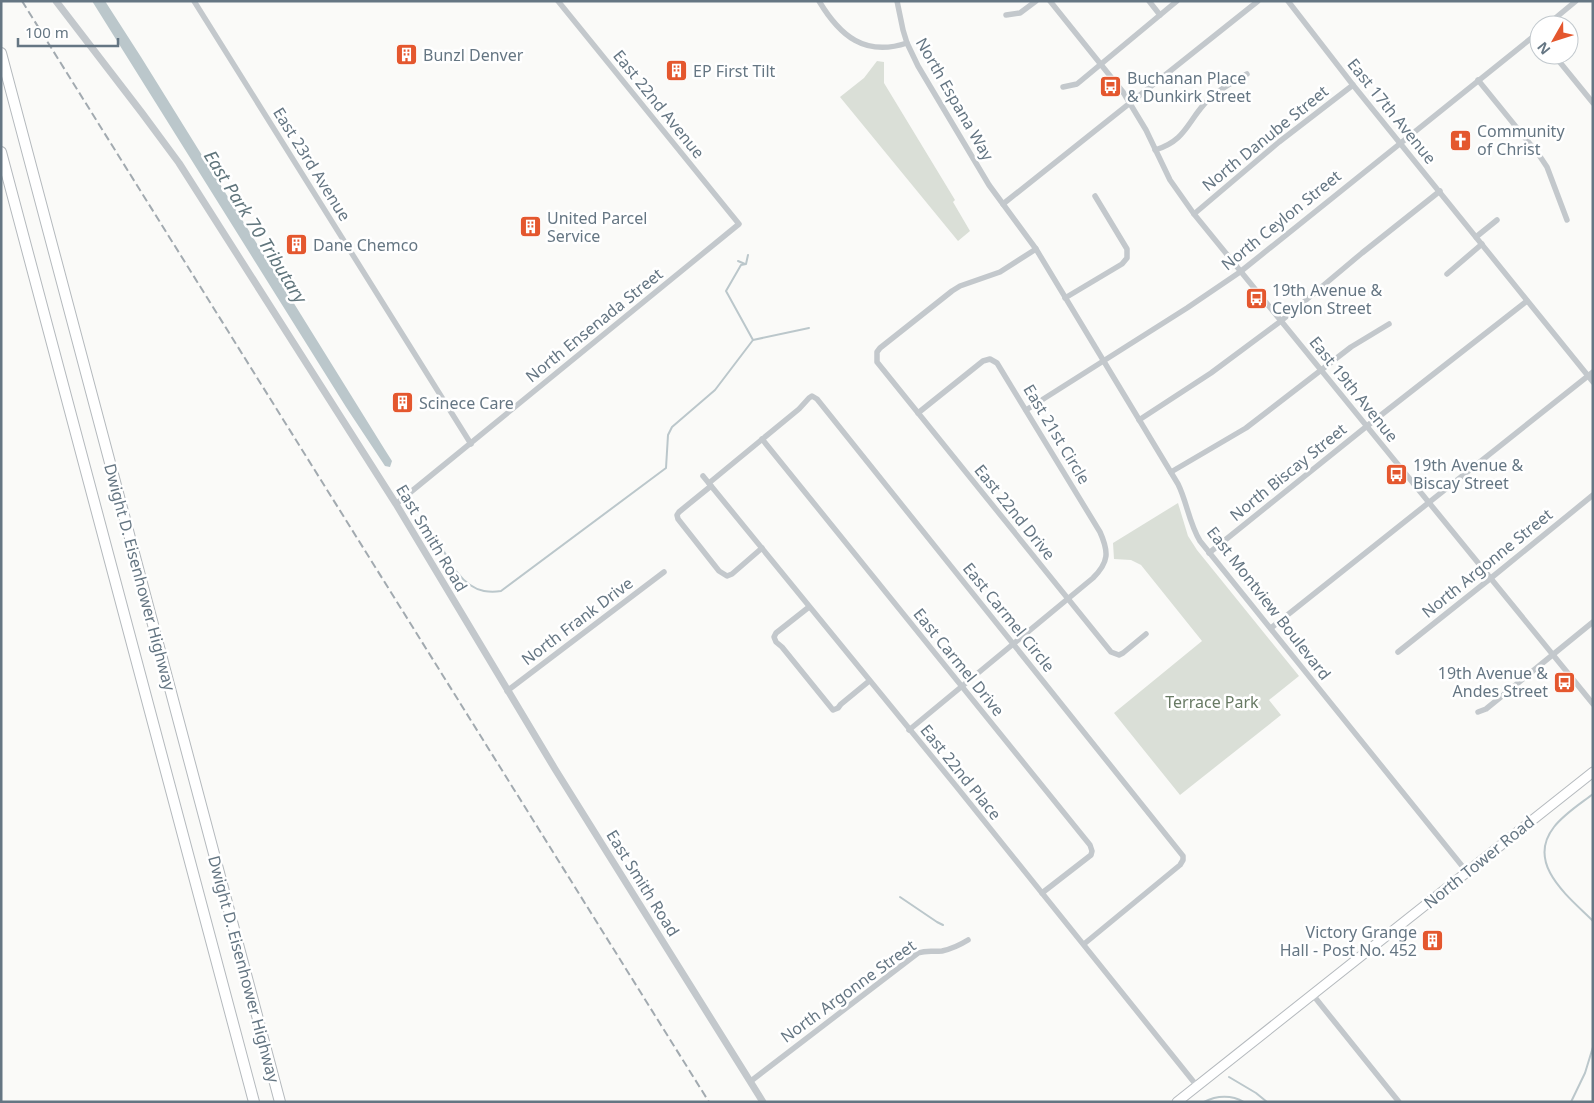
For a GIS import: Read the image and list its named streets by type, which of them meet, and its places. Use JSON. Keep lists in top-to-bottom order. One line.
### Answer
{"streets":{"highway":["Dwight D. Eisenhower Highway"],"main road":["North Tower Road"],"street":["North Espana Way","East 22nd Avenue","East 17th Avenue","North Danube Street","East 23rd Avenue","North Ceylon Street","North Ensenada Street","East 19th Avenue","East 21st Circle","North Biscay Street","East 22nd Drive","East Smith Road","North Argonne Street","East Montview Boulevard","East Carmel Circle","North Frank Drive","East Carmel Drive","East 22nd Place"]},"crossings":[["North Espana Way","East Montview Boulevard"],["East 22nd Avenue","North Ensenada Street"],["East 17th Avenue","North Danube Street"],["East 17th Avenue","North Ceylon Street"],["East 17th Avenue","North Biscay Street"],["North Danube Street","East 19th Avenue"],["East 23rd Avenue","North Ensenada Street"],["North Ceylon Street","East 19th Avenue"],["North Ceylon Street","East 21st Circle"],["North Ceylon Street","East Montview Boulevard"],["North Ensenada Street","East Smith Road"],["East 19th Avenue","North Biscay Street"],["East 19th Avenue","North Argonne Street"],["East 21st Circle","East 22nd Drive"],["East 21st Circle","East Carmel Circle"],["East 21st Circle","East Carmel Drive"],["East 21st Circle","East 22nd Place"],["North Biscay Street","East Montview Boulevard"],["East 22nd Drive","East Montview Boulevard"],["East Smith Road","North Argonne Street"],["East Smith Road","North Frank Drive"],["East Montview Boulevard","North Tower Road"],["East Carmel Circle","East Carmel Drive"],["East Carmel Circle","East 22nd Place"],["East Carmel Drive","East 22nd Place"],["East 22nd Place","North Tower Road"]],"water":["East Park 70 Tributary"],"parks":["Terrace Park"],"places":{"building":["Bunzl Denver","EP First Tilt","United Parcel Service","Dane Chemco","Scinece Care","Victory Grange Hall - Post No. 452"],"bus stop":["Buchanan Place & Dunkirk Street","19th Avenue & Ceylon Street","19th Avenue & Biscay Street","19th Avenue & Andes Street"],"church":["Community of Christ"]},"scale_bar":"100 m","north":"bottom left"}
